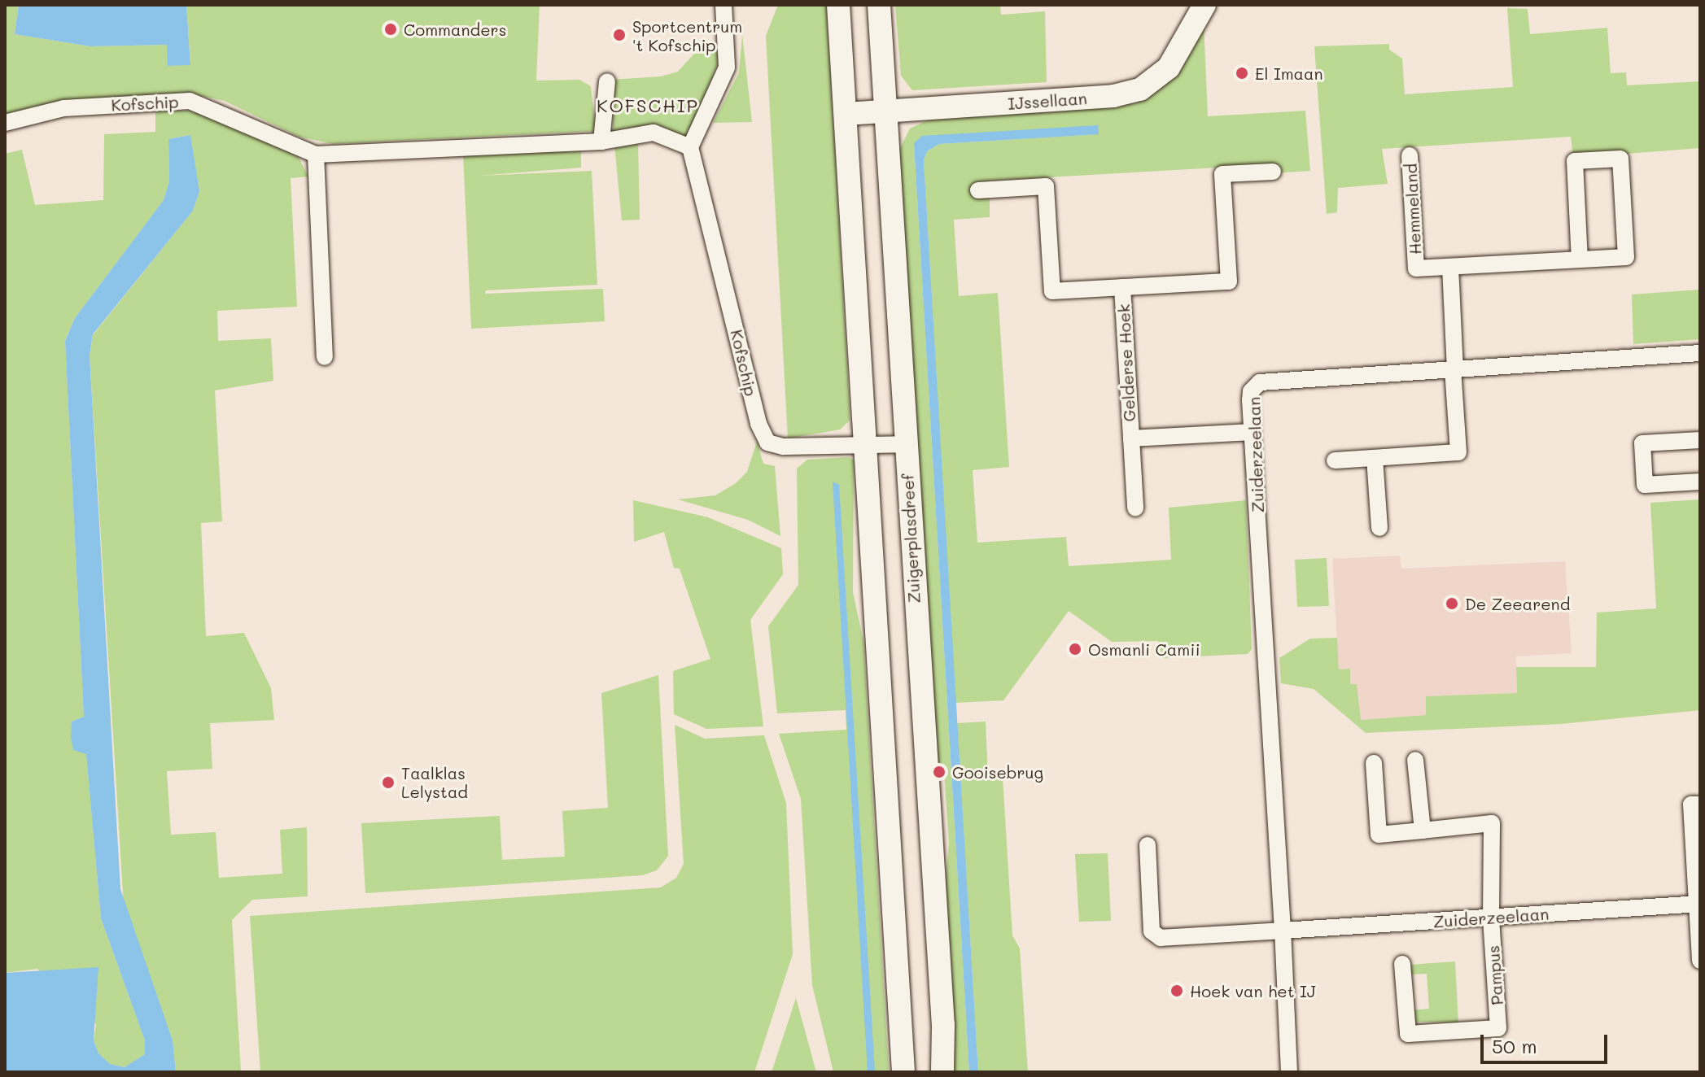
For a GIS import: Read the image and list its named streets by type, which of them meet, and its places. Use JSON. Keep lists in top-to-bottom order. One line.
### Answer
{"streets":{"main road":["IJssellaan","Zuigerplasdreef"],"street":["Kofschip","Hemmeland","Gelderse Hoek","Zuiderzeelaan","Pampus"]},"crossings":[["IJssellaan","Zuigerplasdreef"],["Kofschip","Zuigerplasdreef"],["Gelderse Hoek","Zuiderzeelaan"],["Zuiderzeelaan","Pampus"]],"districts":["KOFSCHIP"],"places":["Commanders","Sportcentrum 't Kofschip","El Imaan","De Zeearend","Osmanli Camii","Gooisebrug","Taalklas Lelystad","Hoek van het IJ"],"scale_bar":"50 m"}
